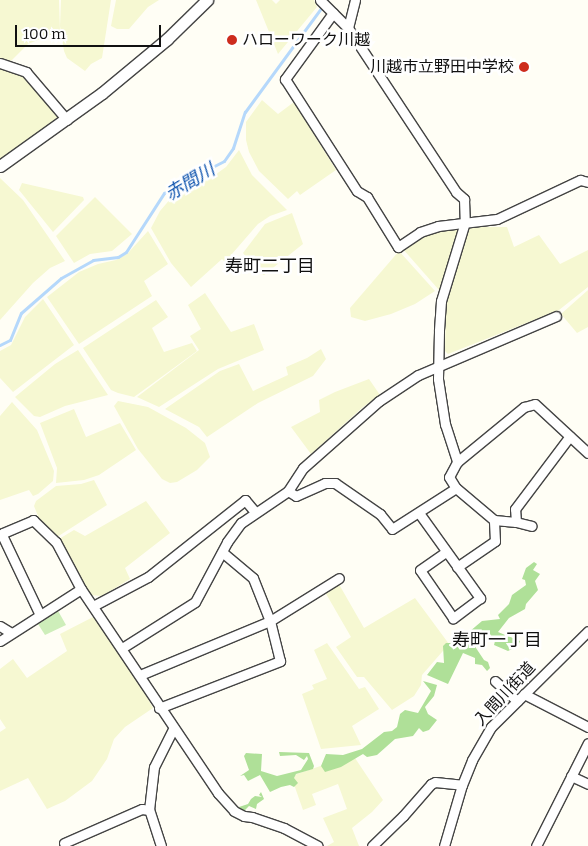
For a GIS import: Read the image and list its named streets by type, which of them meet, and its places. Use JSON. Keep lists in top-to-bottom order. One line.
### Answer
{"streets":{"street":["入間川街道"]},"districts":["寿町二丁目","寿町一丁目"],"water":["赤間川"],"places":["ハローワーク川越","川越市立野田中学校"],"scale_bar":"100 m"}
